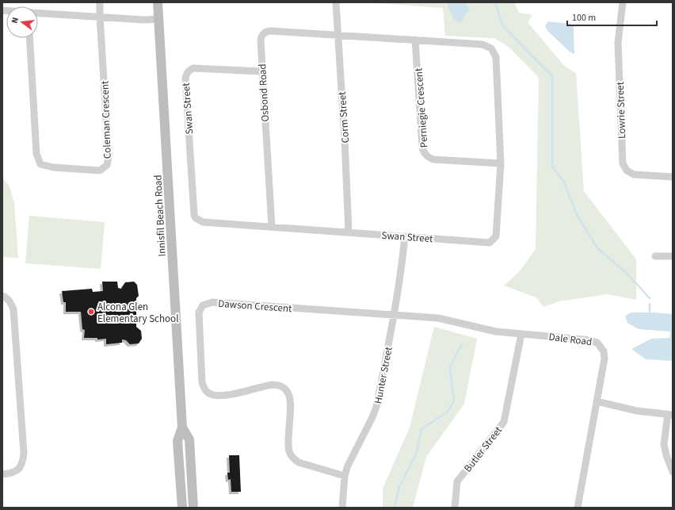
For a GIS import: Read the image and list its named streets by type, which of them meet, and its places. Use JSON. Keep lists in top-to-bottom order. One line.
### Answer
{"streets":{"main road":["Innisfil Beach Road"],"street":["Osbond Road","Perniegie Crescent","Swan Street","Lowrie Street","Corm Street","Coleman Crescent","Dawson Crescent","Dale Road","Hunter Street","Butler Street"]},"crossings":[["Osbond Road","Swan Street"],["Osbond Road","Corm Street"],["Perniegie Crescent","Swan Street"],["Swan Street","Corm Street"],["Swan Street","Hunter Street"],["Dawson Crescent","Dale Road"],["Dawson Crescent","Hunter Street"],["Dale Road","Hunter Street"],["Dale Road","Butler Street"]],"places":["Alcona Glen Elementary School"],"scale_bar":"100 m","north":"left"}
